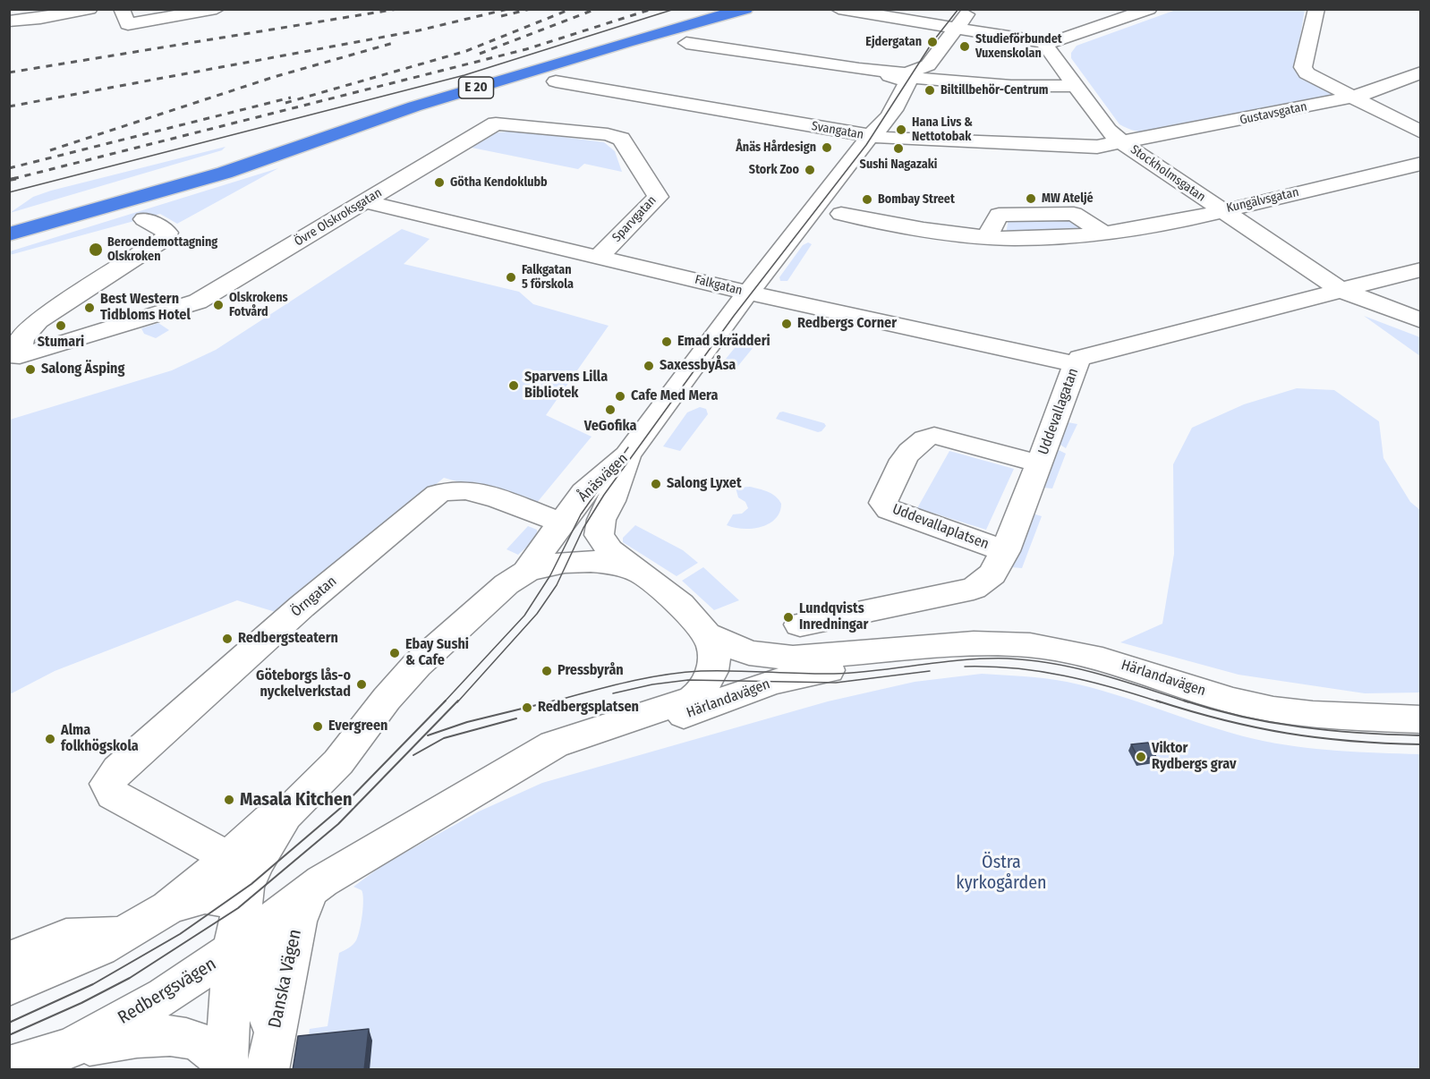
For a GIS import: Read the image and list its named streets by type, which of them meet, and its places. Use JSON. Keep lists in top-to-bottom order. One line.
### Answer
{"streets":{"highway":["E 20"],"street":["Gustavsgatan","Svangatan","Stockholmsgatan","Kungälvsgatan","Övre Olskroksgatan","Sparvgatan","Falkgatan","Uddevallagatan","Ånäsvägen","Uddevallaplatsen","Örngatan","Härlandavägen","Danska Vägen","Redbergsvägen"]},"crossings":[["Gustavsgatan","Svangatan"],["Gustavsgatan","Stockholmsgatan"],["Svangatan","Stockholmsgatan"],["Svangatan","Ånäsvägen"],["Stockholmsgatan","Kungälvsgatan"],["Stockholmsgatan","Uddevallagatan"],["Övre Olskroksgatan","Sparvgatan"],["Övre Olskroksgatan","Falkgatan"],["Sparvgatan","Falkgatan"],["Falkgatan","Uddevallagatan"],["Falkgatan","Ånäsvägen"],["Uddevallagatan","Uddevallaplatsen"],["Ånäsvägen","Örngatan"],["Härlandavägen","Danska Vägen"],["Härlandavägen","Redbergsvägen"],["Danska Vägen","Redbergsvägen"]],"parks":["Östra kyrkogården"],"places":["Ejdergatan","Studieförbundet Vuxenskolan","Biltillbehör-Centrum","Hana Livs & Nettotobak","Ånäs Hårdesign","Sushi Nagazaki","Stork Zoo","Götha Kendoklubb","MW Ateljé","Bombay Street","Beroendemottagning Olskroken","Falkgatan 5 förskola","Olskrokens Fotvård","Best Western Tidbloms Hotel","Redbergs Corner","Stumari","Emad skrädderi","SaxessbyÅsa","Salong Äsping","Sparvens Lilla Bibliotek","Cafe Med Mera","VeGofika","Salong Lyxet","Lundqvists Inredningar","Redbergsteatern","Ebay Sushi & Cafe","Pressbyrån","Göteborgs lås-o nyckelverkstad","Redbergsplatsen","Evergreen","Alma folkhögskola","Viktor Rydbergs grav","Masala Kitchen"]}
